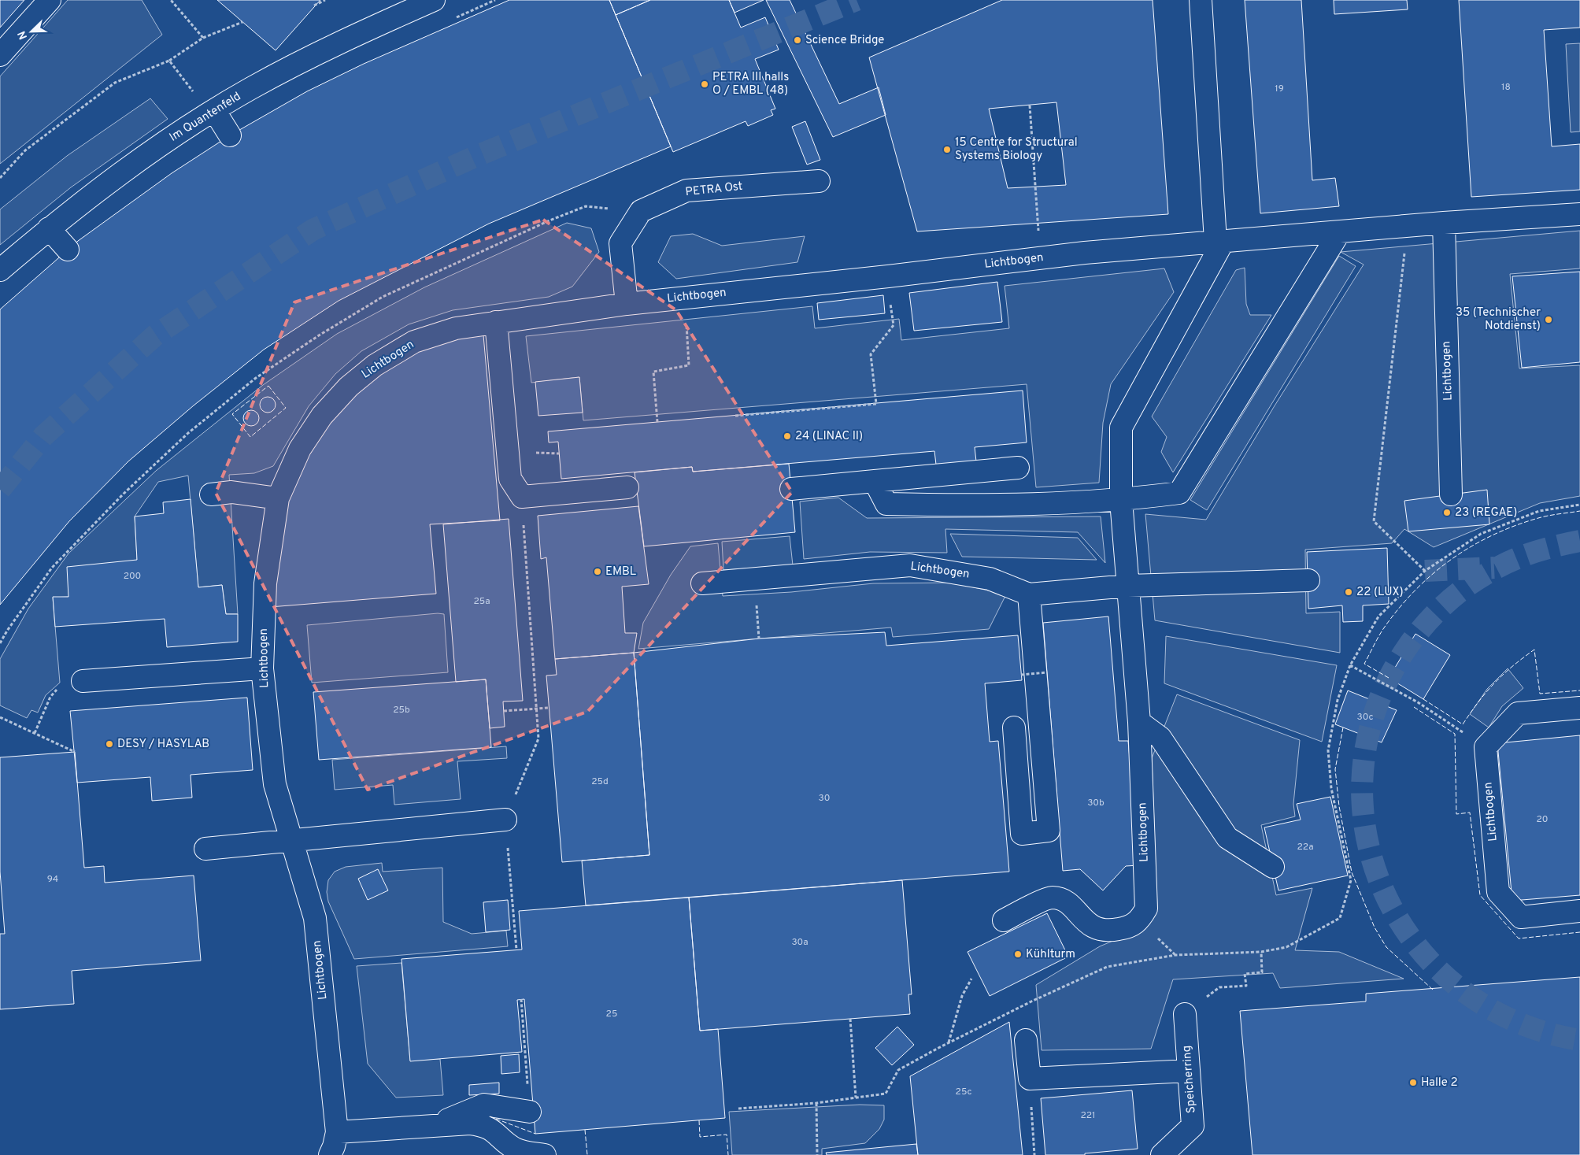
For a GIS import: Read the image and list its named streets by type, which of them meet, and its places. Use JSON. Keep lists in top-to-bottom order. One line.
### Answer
{"streets":{"lane":["Im Quantenfeld","PETRA Ost","Lichtbogen","Speicherring"]},"places":["Science Bridge","PETRA III halls O / EMBL (48)","15 Centre for Structural Systems Biology","35 (Technischer Notdienst)","24 (LINAC II)","23 (REGAE)","EMBL","22 (LUX)","DESY / HASYLAB","Kühlturm","Halle 2"],"house_numbers":["18","19","200","25a","25b","30c","25d","30","30b","20","22a","94","30a","25","25c","221"],"north":"bottom left"}
